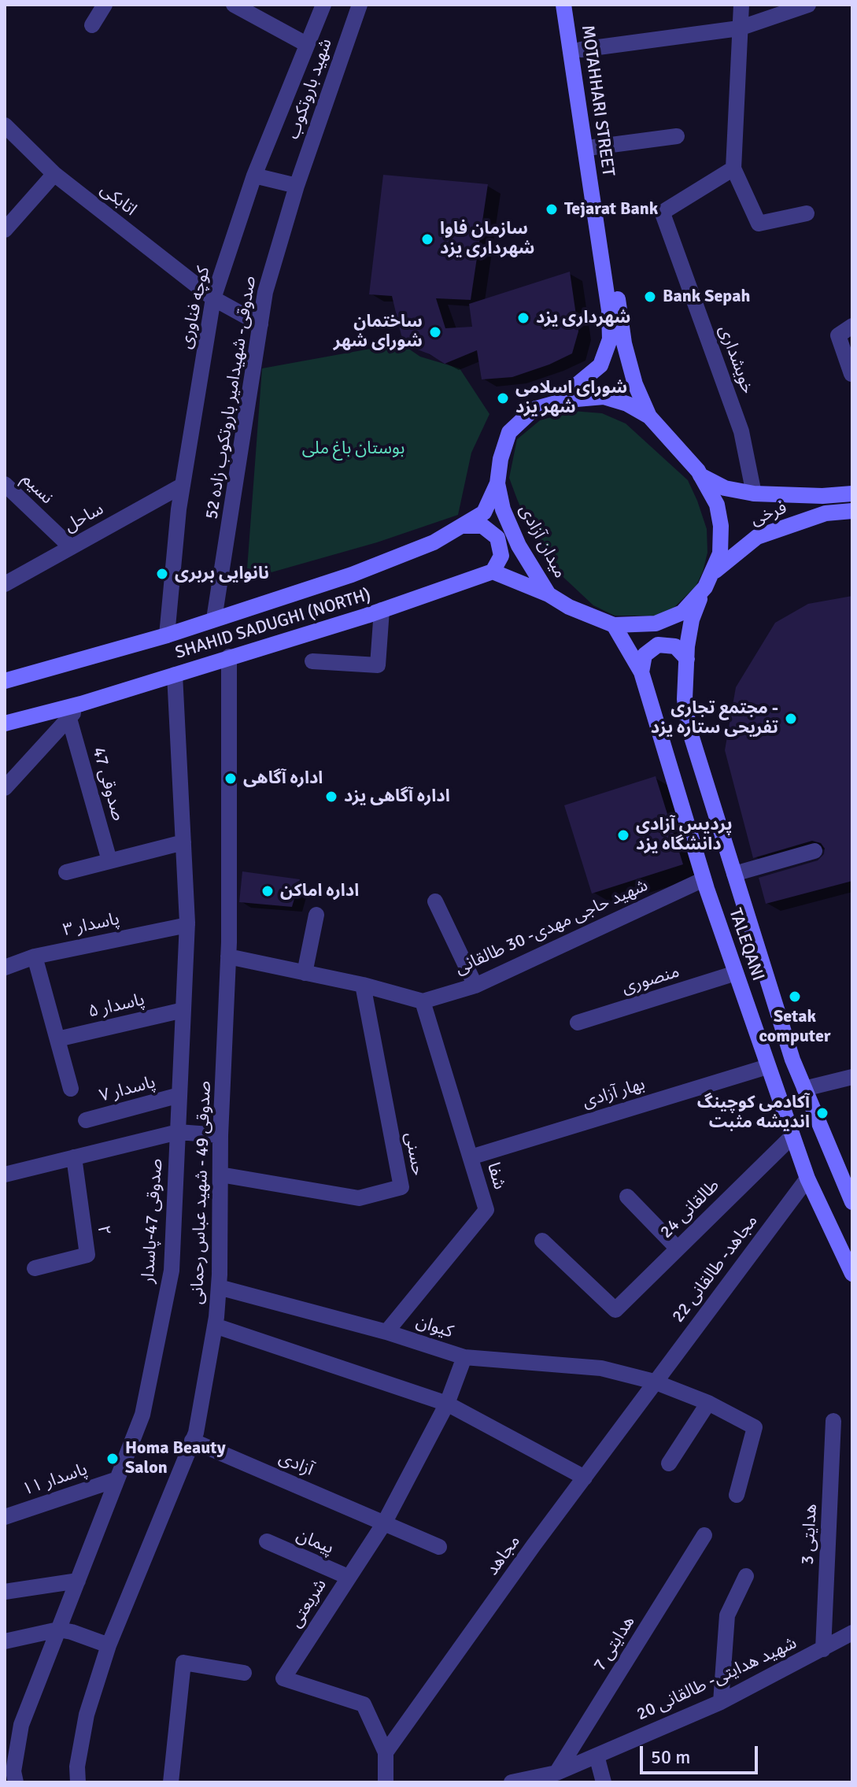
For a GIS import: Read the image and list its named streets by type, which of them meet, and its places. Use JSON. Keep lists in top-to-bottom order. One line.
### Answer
{"streets":{"main road":["MOTAHHARI STREET","فرخی","میدان آزادی","SHAHID SADUGHI (NORTH)","TALEQANI"],"street":["شهید باروتکوب","اتابکی","کوچه فناوری","خویشداری","52 صدوقی- شهیدامیر باروتکوب زاده","نسیم","ساحل","صدوقی 47","پاسدار ۳","شهید حاجی مهدی- 30 طالقانی","منصوری","پاسدار ۵","پاسدار ۷","بهار آزادی","حسنی","شفا","صدوقی 49 - شهید عباس رحمانی","طالقانی 24","صدوقی 47-پاسدار","۲","مجاهد- طالقانی 22","کیوان","آزادی","پاسدار ۱۱","هدایتی 3","پیمان","مجاهد","شریعتی","هدایتی 7","شهید هدایتی- طالقانی 20"]},"crossings":[["شهید باروتکوب","52 صدوقی- شهیدامیر باروتکوب زاده"],["MOTAHHARI STREET","فرخی"],["MOTAHHARI STREET","میدان آزادی"],["MOTAHHARI STREET","SHAHID SADUGHI (NORTH)"],["MOTAHHARI STREET","TALEQANI"],["اتابکی","کوچه فناوری"],["اتابکی","52 صدوقی- شهیدامیر باروتکوب زاده"],["کوچه فناوری","ساحل"],["کوچه فناوری","SHAHID SADUGHI (NORTH)"],["خویشداری","فرخی"],["52 صدوقی- شهیدامیر باروتکوب زاده","SHAHID SADUGHI (NORTH)"],["نسیم","ساحل"],["فرخی","میدان آزادی"],["فرخی","SHAHID SADUGHI (NORTH)"],["فرخی","TALEQANI"],["میدان آزادی","SHAHID SADUGHI (NORTH)"],["میدان آزادی","TALEQANI"],["SHAHID SADUGHI (NORTH)","TALEQANI"],["SHAHID SADUGHI (NORTH)","صدوقی 49 - شهید عباس رحمانی"],["SHAHID SADUGHI (NORTH)","صدوقی 47-پاسدار"],["پاسدار ۳","صدوقی 47-پاسدار"],["شهید حاجی مهدی- 30 طالقانی","TALEQANI"],["شهید حاجی مهدی- 30 طالقانی","شفا"],["TALEQANI","منصوری"],["TALEQANI","بهار آزادی"],["TALEQANI","طالقانی 24"],["TALEQANI","مجاهد- طالقانی 22"],["پاسدار ۵","صدوقی 47-پاسدار"],["پاسدار ۷","صدوقی 47-پاسدار"],["بهار آزادی","شفا"],["حسنی","صدوقی 49 - شهید عباس رحمانی"],["شفا","کیوان"],["صدوقی 49 - شهید عباس رحمانی","کیوان"],["صدوقی 49 - شهید عباس رحمانی","آزادی"],["صدوقی 47-پاسدار","پاسدار ۱۱"],["مجاهد- طالقانی 22","مجاهد"],["کیوان","شریعتی"],["آزادی","شریعتی"],["هدایتی 3","شهید هدایتی- طالقانی 20"],["پیمان","شریعتی"],["مجاهد","شریعتی"],["هدایتی 7","شهید هدایتی- طالقانی 20"]],"parks":["بوستان باغ ملی"],"places":["Tejarat Bank","سازمان فاوا شهرداری یزد","Bank Sepah","شهرداری یزد","ساختمان شورای شهر","شورای اسلامی شهر یزد","نانوایی بربری","مجتمع تجاری - تفریحی ستاره یزد","اداره آگاهی","اداره آگاهی یزد","پردیس آزادی دانشگاه یزد","اداره اماکن","Setak computer","آکادمی کوچینگ اندیشه مثبت","Homa Beauty Salon"],"scale_bar":"50 m"}
